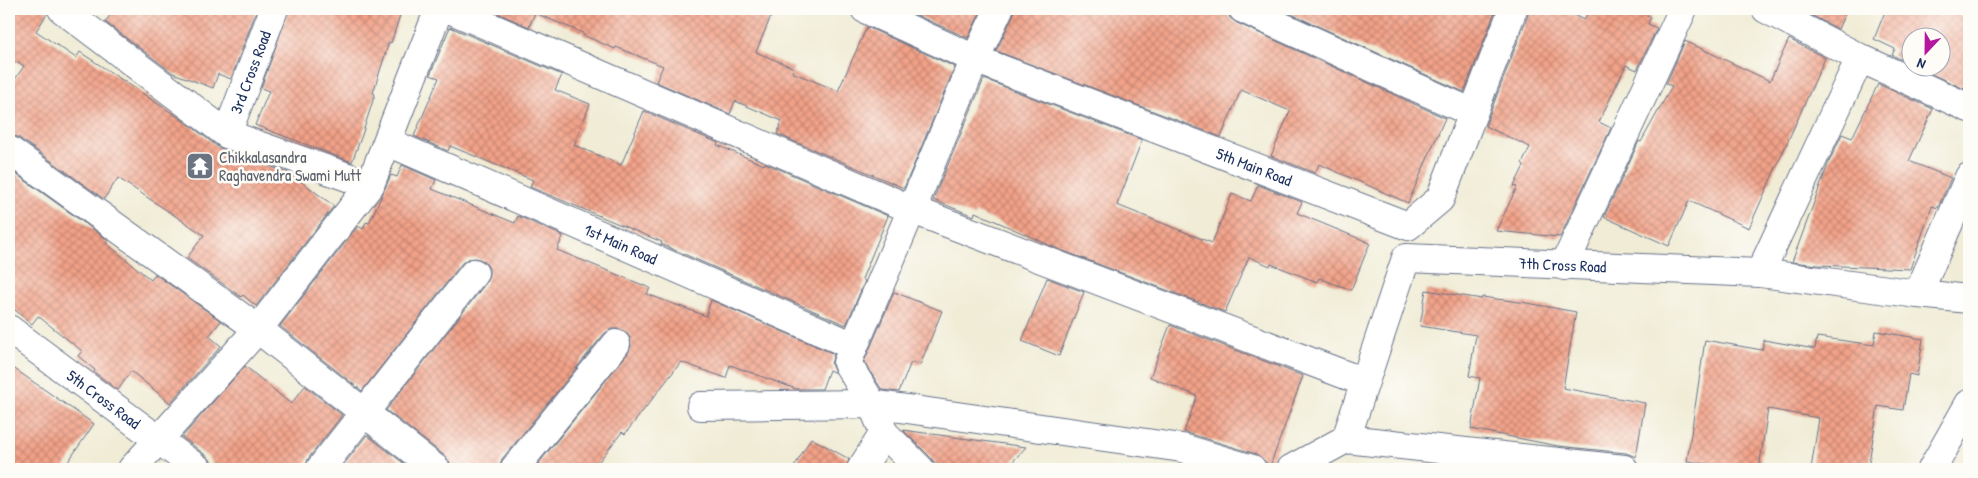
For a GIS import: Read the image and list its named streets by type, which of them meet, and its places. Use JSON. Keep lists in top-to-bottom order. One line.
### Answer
{"streets":{"street":["3rd Cross Road","5th Main Road","1st Main Road","7th Cross Road","5th Cross Road"]},"places":{"temple":["Chikkalasandra Raghavendra Swami Mutt"]},"north":"bottom"}
